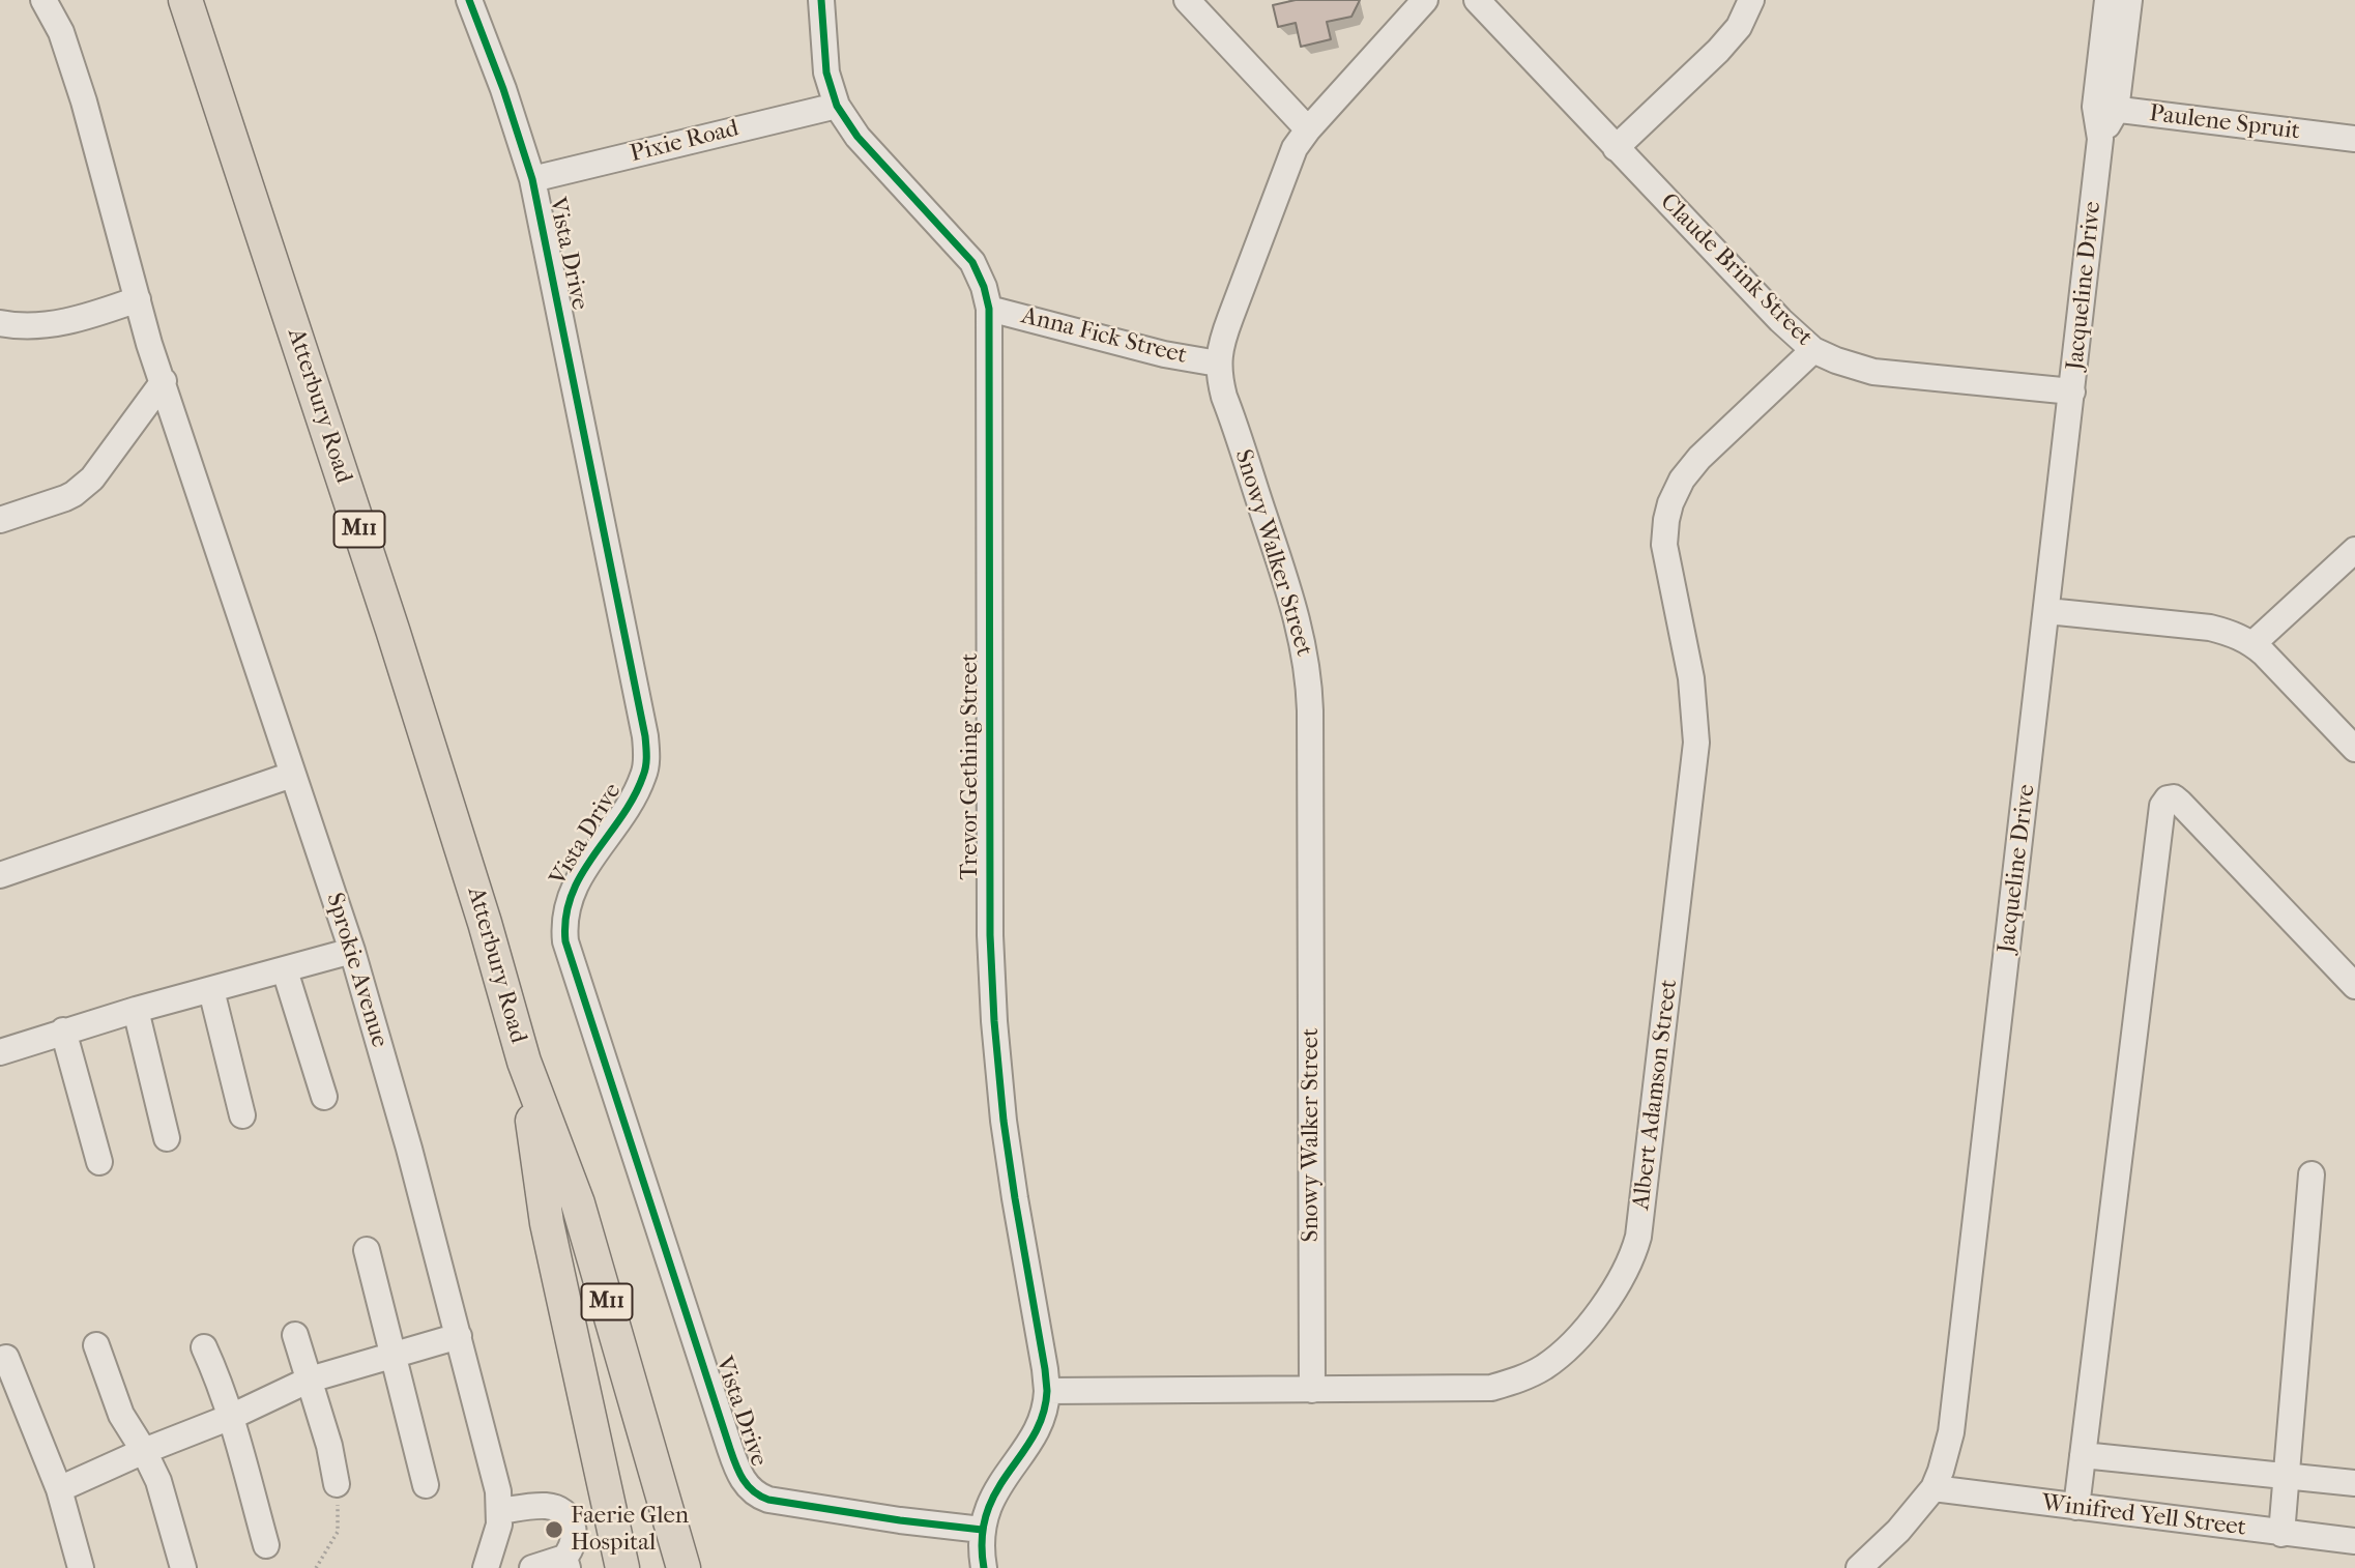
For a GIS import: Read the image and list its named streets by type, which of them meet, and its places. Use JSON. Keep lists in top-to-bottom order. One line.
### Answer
{"streets":{"main road":["Atterbury Road","M11"],"street":["Paulene Spruit","Pixie Road","Vista Drive","Claude Brink Street","Jacqueline Drive","Anna Fick Street","Snowy Walker Street","Trevor Gething Street","Sprokie Avenue","Albert Adamson Street","Winifred Yell Street"]},"crossings":[["Paulene Spruit","Jacqueline Drive"],["Pixie Road","Vista Drive"],["Pixie Road","Trevor Gething Street"],["Vista Drive","Trevor Gething Street"],["Claude Brink Street","Jacqueline Drive"],["Claude Brink Street","Albert Adamson Street"],["Jacqueline Drive","Winifred Yell Street"],["Anna Fick Street","Snowy Walker Street"],["Anna Fick Street","Trevor Gething Street"],["Snowy Walker Street","Albert Adamson Street"],["Trevor Gething Street","Albert Adamson Street"]],"places":["Faerie Glen Hospital"]}
